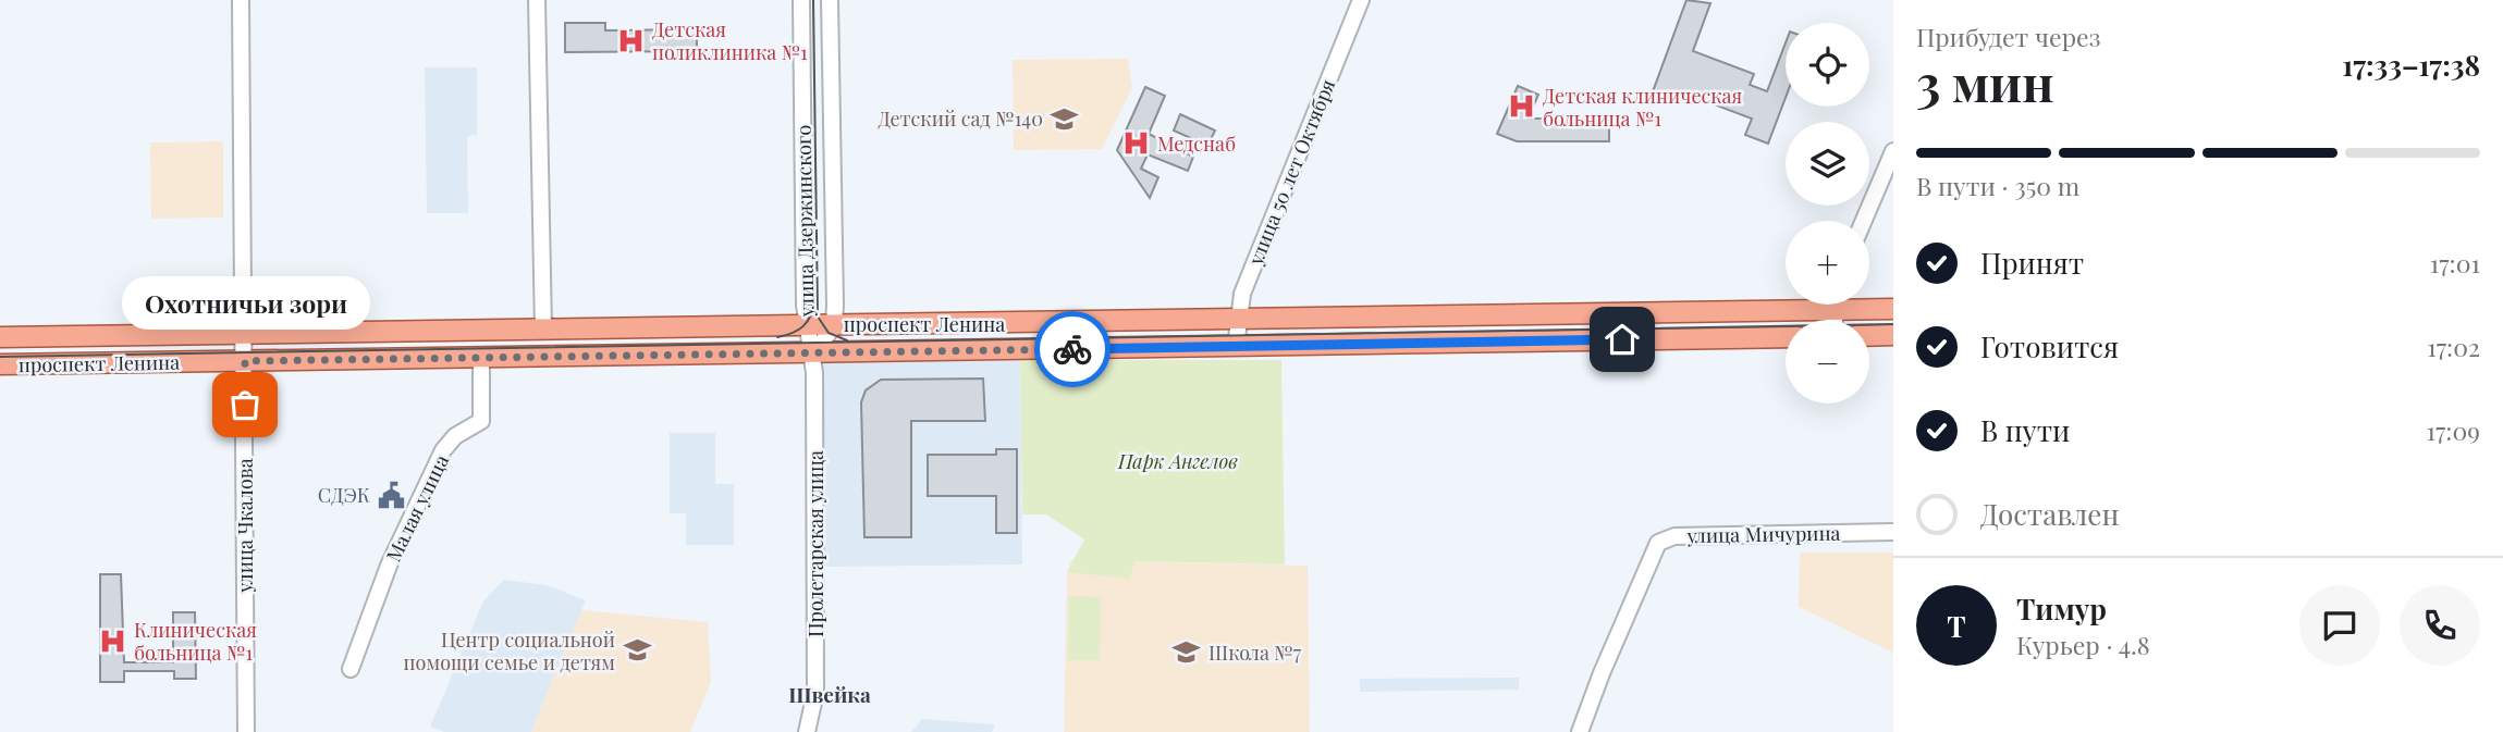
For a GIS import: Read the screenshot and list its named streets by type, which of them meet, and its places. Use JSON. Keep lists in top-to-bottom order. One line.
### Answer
{"streets":{"main road":["проспект Ленина"],"street":["улица 50 лет Октября","улица Дзержинского","Малая улица","улица Чкалова","улица Мичурина","Пролетарская улица"]},"crossings":[["улица 50 лет Октября","проспект Ленина"],["улица Дзержинского","проспект Ленина"],["улица Дзержинского","Пролетарская улица"],["проспект Ленина","Малая улица"],["проспект Ленина","улица Чкалова"],["проспект Ленина","Пролетарская улица"]],"districts":["Швейка"],"parks":["Парк Ангелов"],"places":{"hospital":["Детская поликлиника №1","Детская клиническая больница №1","Медснаб","Клиническая больница №1"],"school or university":["Детский сад №140","Центр социальной помощи семье и детям","Школа №7"],"other":["Охотничьи зори"],"public building":["СДЭК"]},"page":{"heading":["3 мин","Прибудет через","17:33–17:38"],"panel":["Тимур","Курьер · 4.8"],"map_buttons":["+","−"],"bar":"В пути · 350 m","list":[["Принят","17:01"],["Готовится","17:02"],["В пути","17:09"],"Доставлен"],"bubble":"Охотничьи зори","round":"Т"}}
